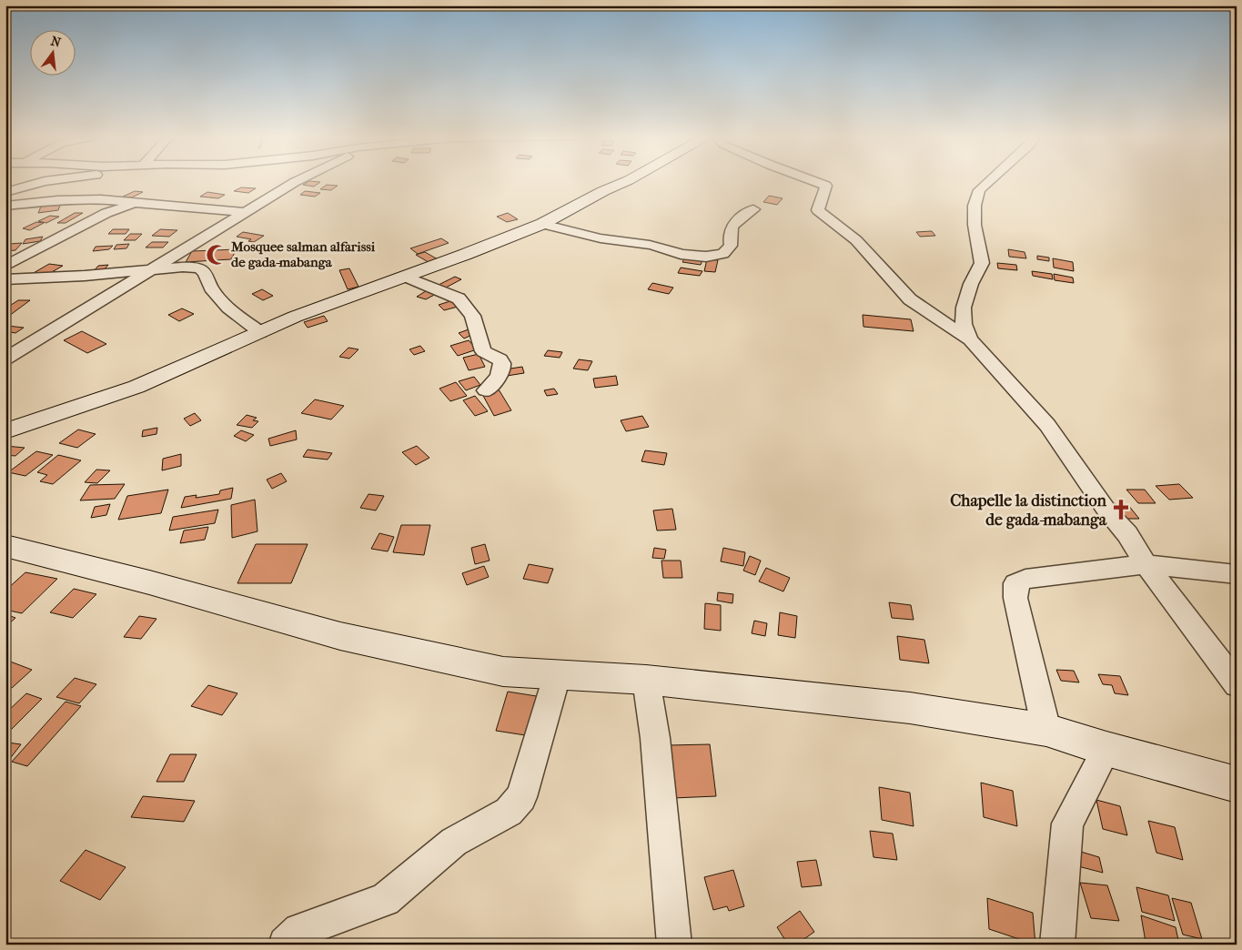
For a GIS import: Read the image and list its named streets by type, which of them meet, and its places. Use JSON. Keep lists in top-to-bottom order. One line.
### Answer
{"places":{"mosque":["Mosquee salman alfarissi de gada-mabanga"],"church":["Chapelle la distinction de gada-mabanga"]},"north":"top"}
